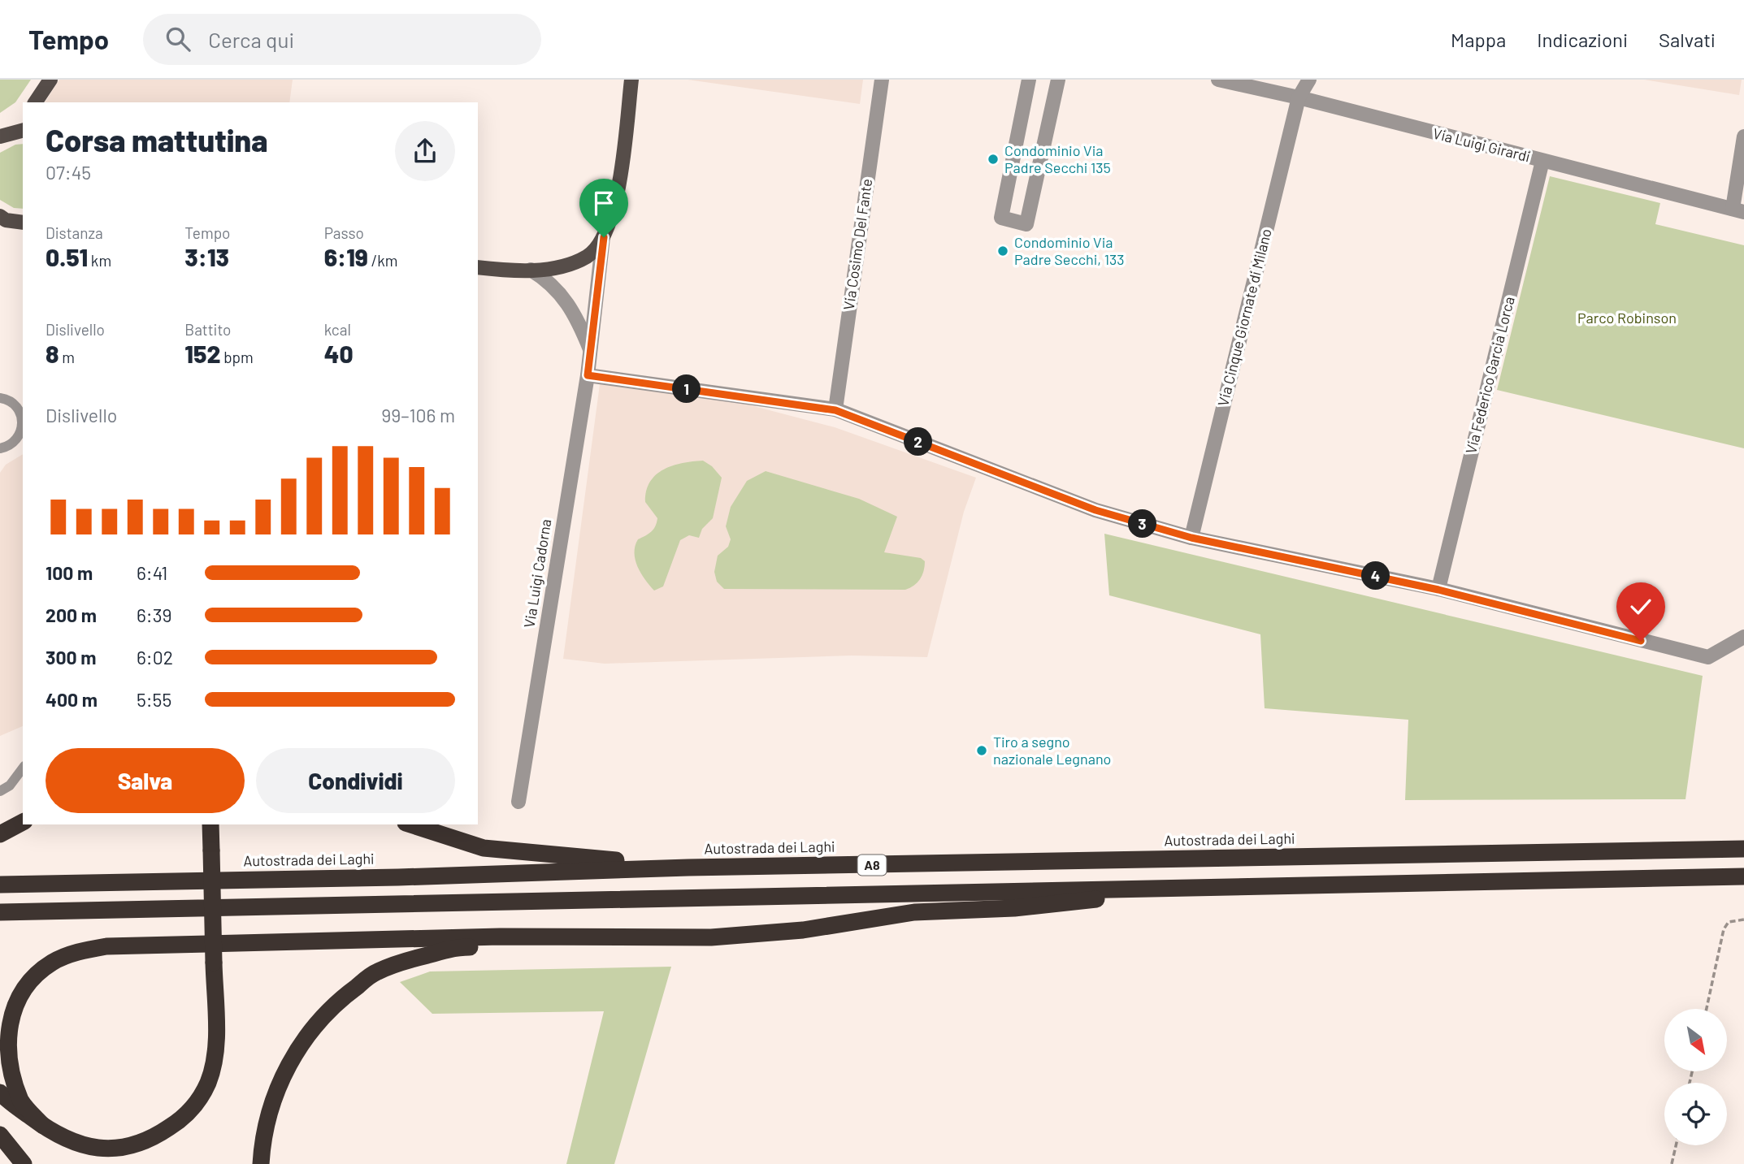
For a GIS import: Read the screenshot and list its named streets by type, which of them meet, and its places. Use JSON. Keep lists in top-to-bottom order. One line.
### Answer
{"streets":{"highway":["Autostrada dei Laghi","A8"],"main road":["Via Luigi Cadorna"],"street":["Via Luigi Girardi","Via Cosimo Del Fante","Via Cinque Giornate di Milano","Via Federico Garcia Lorca"]},"crossings":[["Via Luigi Girardi","Via Cinque Giornate di Milano"],["Via Luigi Girardi","Via Federico Garcia Lorca"]],"parks":["Parco Robinson"],"places":["Condominio Via Padre Secchi 135","Condominio Via Padre Secchi, 133","Tiro a segno nazionale Legnano"],"north":"bottom right","page":{"header":"Tempo","search":"Cerca qui","nav":["Mappa","Indicazioni","Salvati"],"heading":["Corsa mattutina","07:45"],"stats":[["Distanza","0.51 km"],["Tempo","3:13"],["Passo","6:19 /km"],["Dislivello","8 m"],["Battito","152 bpm"],["kcal","40"]],"pins":["1","2","3","4"],"chart":["Dislivello","99–106 m"],"list":[{"name":"100 m","note":"6:41"},{"name":"200 m","note":"6:39"},{"name":"300 m","note":"6:02"},{"name":"400 m","note":"5:55"}],"buttons":["Salva","Condividi"]}}
